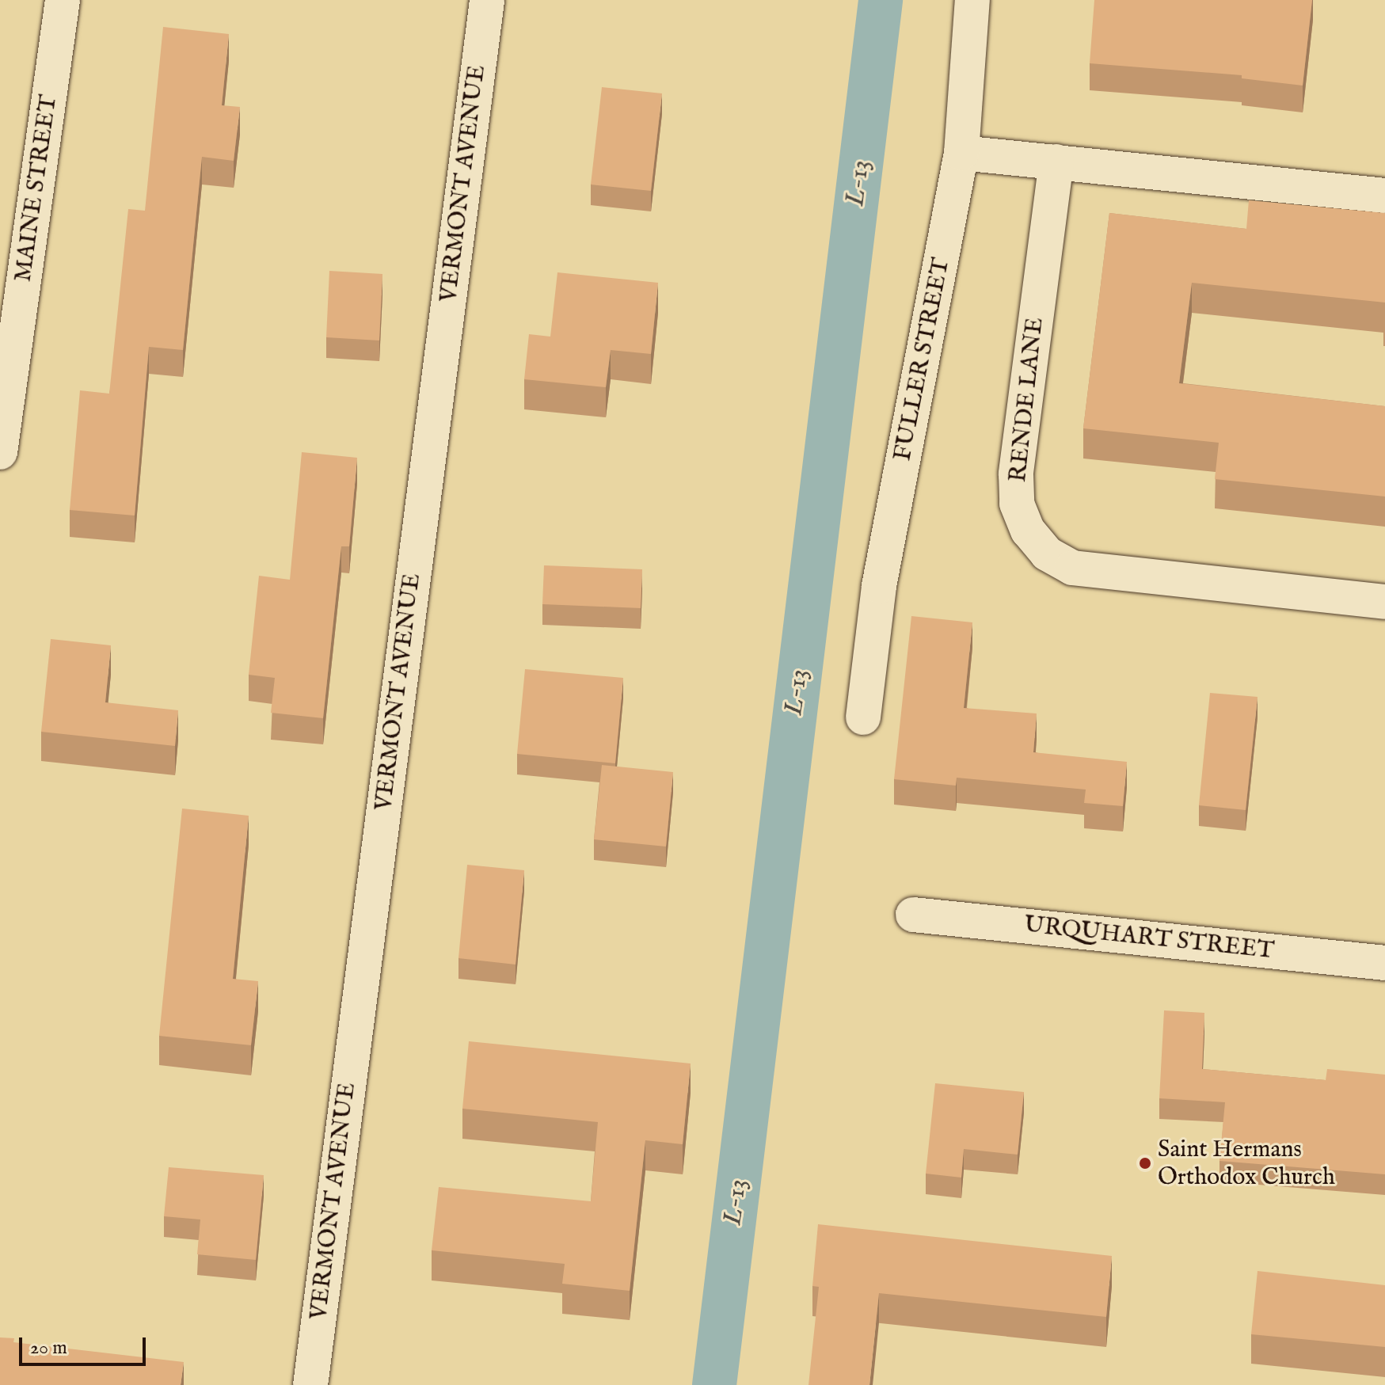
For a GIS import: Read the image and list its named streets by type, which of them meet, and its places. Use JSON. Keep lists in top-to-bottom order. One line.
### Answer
{"streets":{"street":["VERMONT AVENUE","MAINE STREET","FULLER STREET","RENDE LANE","URQUHART STREET"]},"water":["L-13"],"places":["Saint Hermans Orthodox Church"],"scale_bar":"20 m"}
